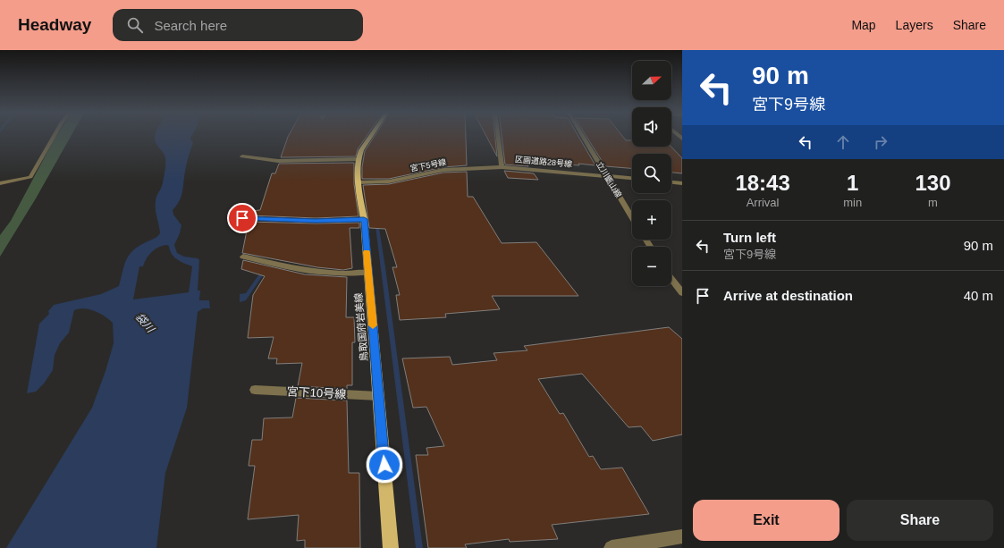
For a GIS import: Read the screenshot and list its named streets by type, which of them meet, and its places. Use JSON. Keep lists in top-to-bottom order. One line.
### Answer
{"streets":{"main road":["鳥取国府岩美線"],"street":["区画道路28号線","宮下5号線","立川甑山線","宮下10号線"]},"crossings":[["区画道路28号線","宮下5号線"],["区画道路28号線","立川甑山線"],["宮下5号線","鳥取国府岩美線"],["鳥取国府岩美線","宮下10号線"]],"water":["袋川"],"north":"right","page":{"header":"Headway","search":"Search here","nav":["Map","Layers","Share"],"turn":["90 m","宮下9号線"],"map_buttons":["+","−"],"eta":["18:43","Arrival","1","min","130","m"],"list":[{"name":"Turn left","note":"宮下9号線","value":"90 m"},{"name":"Arrive at destination","value":"40 m"}],"buttons":["Exit","Share"]}}
